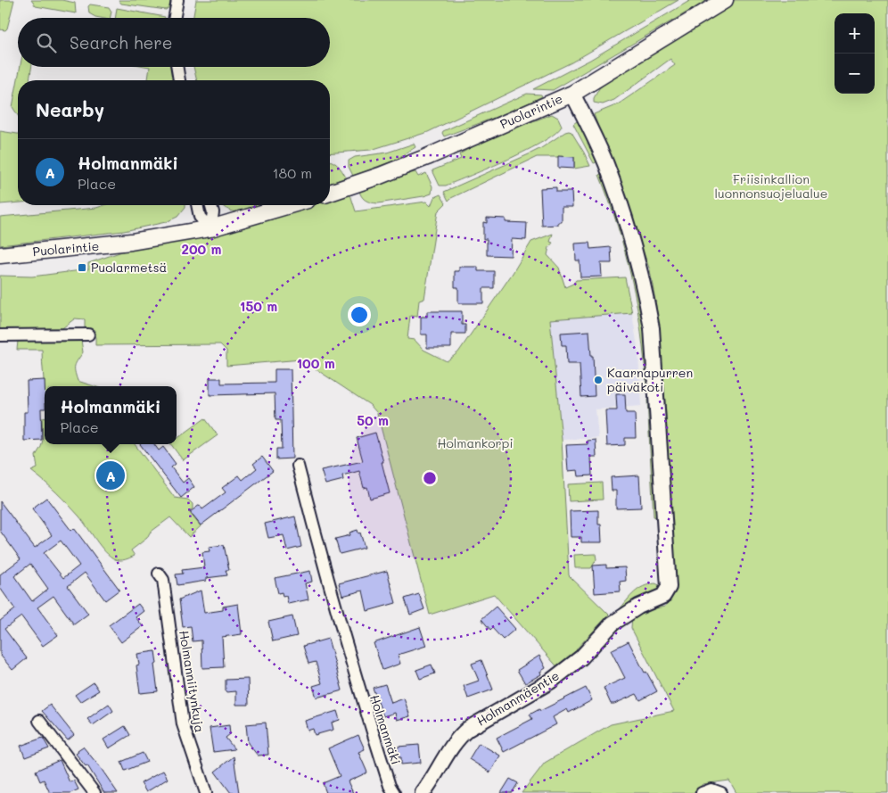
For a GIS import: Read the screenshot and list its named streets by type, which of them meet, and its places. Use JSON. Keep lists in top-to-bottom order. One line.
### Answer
{"streets":{"main road":["Puolarintie"],"street":["Holmanniitynkuja","Holmanmäentie","Holmanmäki"]},"crossings":[["Puolarintie","Holmanmäentie"]],"parks":["Friisinkallion luonnonsuojelualue","Holmankorpi"],"places":{"transit":["Puolarmetsä"],"other":["Kaarnapurren päiväkoti"]},"page":{"map_buttons":["+","−"],"search":"Search here","heading":"Nearby","list":[{"mark":"A","name":"Holmanmäki","note":"Place","value":"180 m"}],"popup":["Holmanmäki","Place"],"pins":"A"},"rings":["200 m","150 m","100 m","50 m"]}
